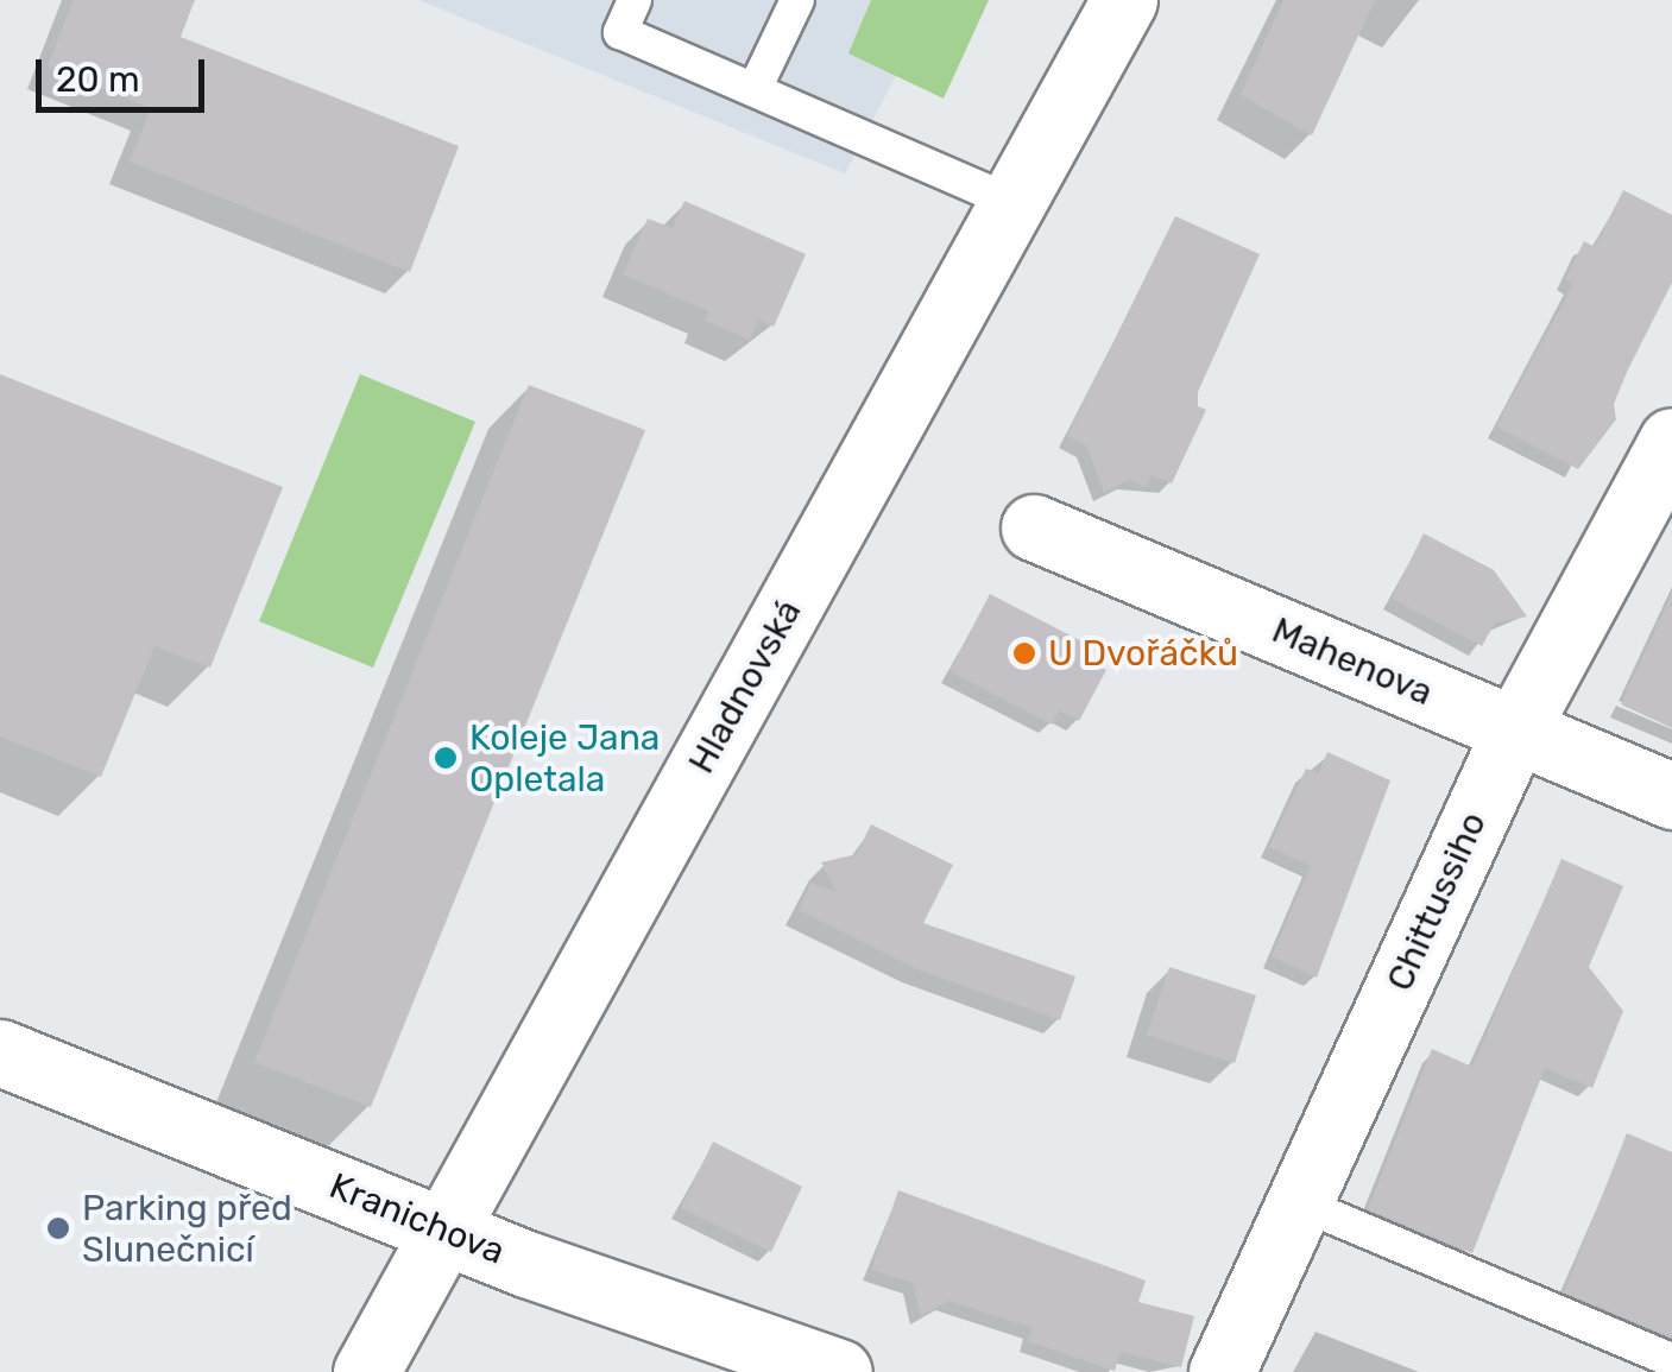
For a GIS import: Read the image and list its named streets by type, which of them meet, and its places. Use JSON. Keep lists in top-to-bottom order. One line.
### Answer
{"streets":{"street":["Mahenova","Hladnovská","Chittussiho","Kranichova"]},"crossings":[["Mahenova","Chittussiho"],["Hladnovská","Kranichova"]],"places":["U Dvořáčků","Koleje Jana Opletala","Parking před Slunečnicí"],"scale_bar":"20 m"}
